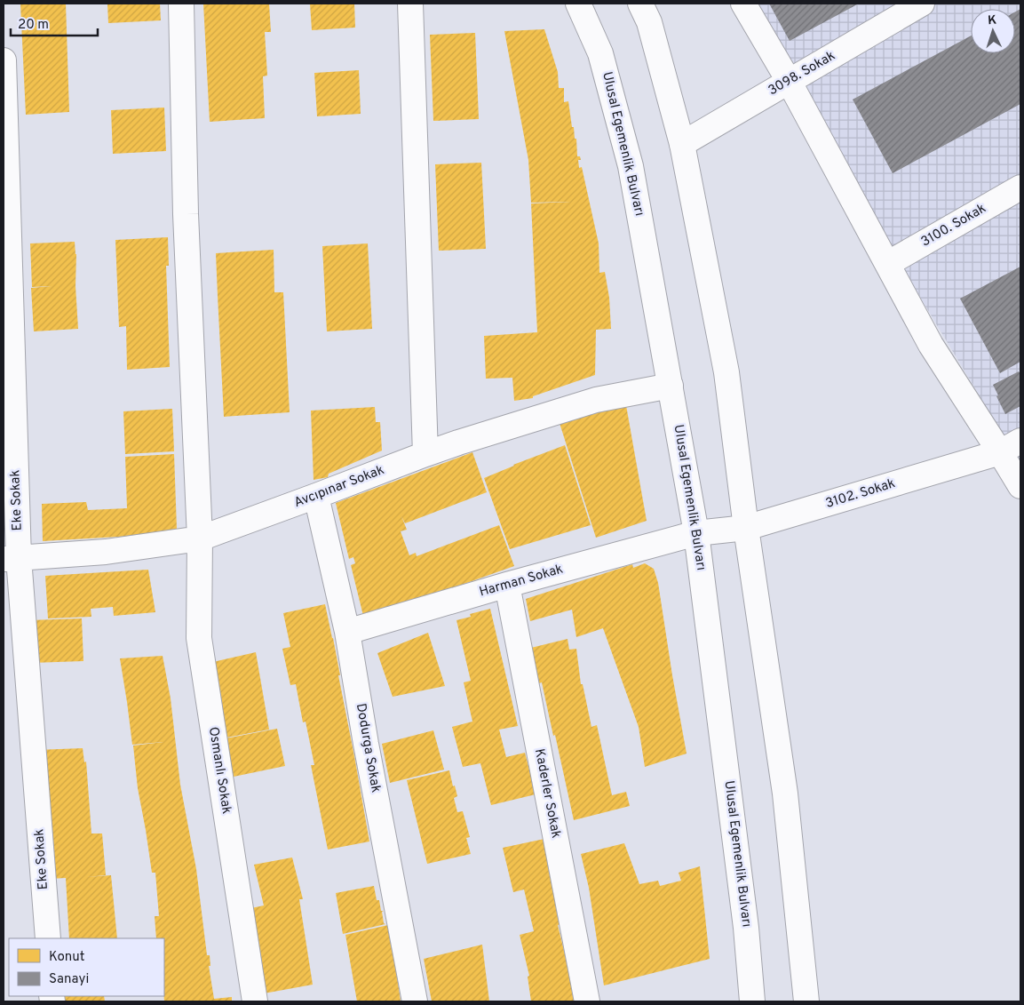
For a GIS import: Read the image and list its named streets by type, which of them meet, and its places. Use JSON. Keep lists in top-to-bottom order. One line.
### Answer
{"streets":{"street":["3098. Sokak","Ulusal Egemenlik Bulvarı","3100. Sokak","Avcıpınar Sokak","3102. Sokak","Eke Sokak","Harman Sokak","Dodurga Sokak","Osmanlı Sokak","Kaderler Sokak"]},"crossings":[["Ulusal Egemenlik Bulvarı","Avcıpınar Sokak"],["Ulusal Egemenlik Bulvarı","3102. Sokak"],["Ulusal Egemenlik Bulvarı","Harman Sokak"],["Avcıpınar Sokak","Eke Sokak"],["Avcıpınar Sokak","Dodurga Sokak"],["Avcıpınar Sokak","Osmanlı Sokak"],["3102. Sokak","Harman Sokak"],["Harman Sokak","Dodurga Sokak"],["Harman Sokak","Kaderler Sokak"]],"legend":["Konut","Sanayi"],"scale_bar":"20 m","north":"top"}
